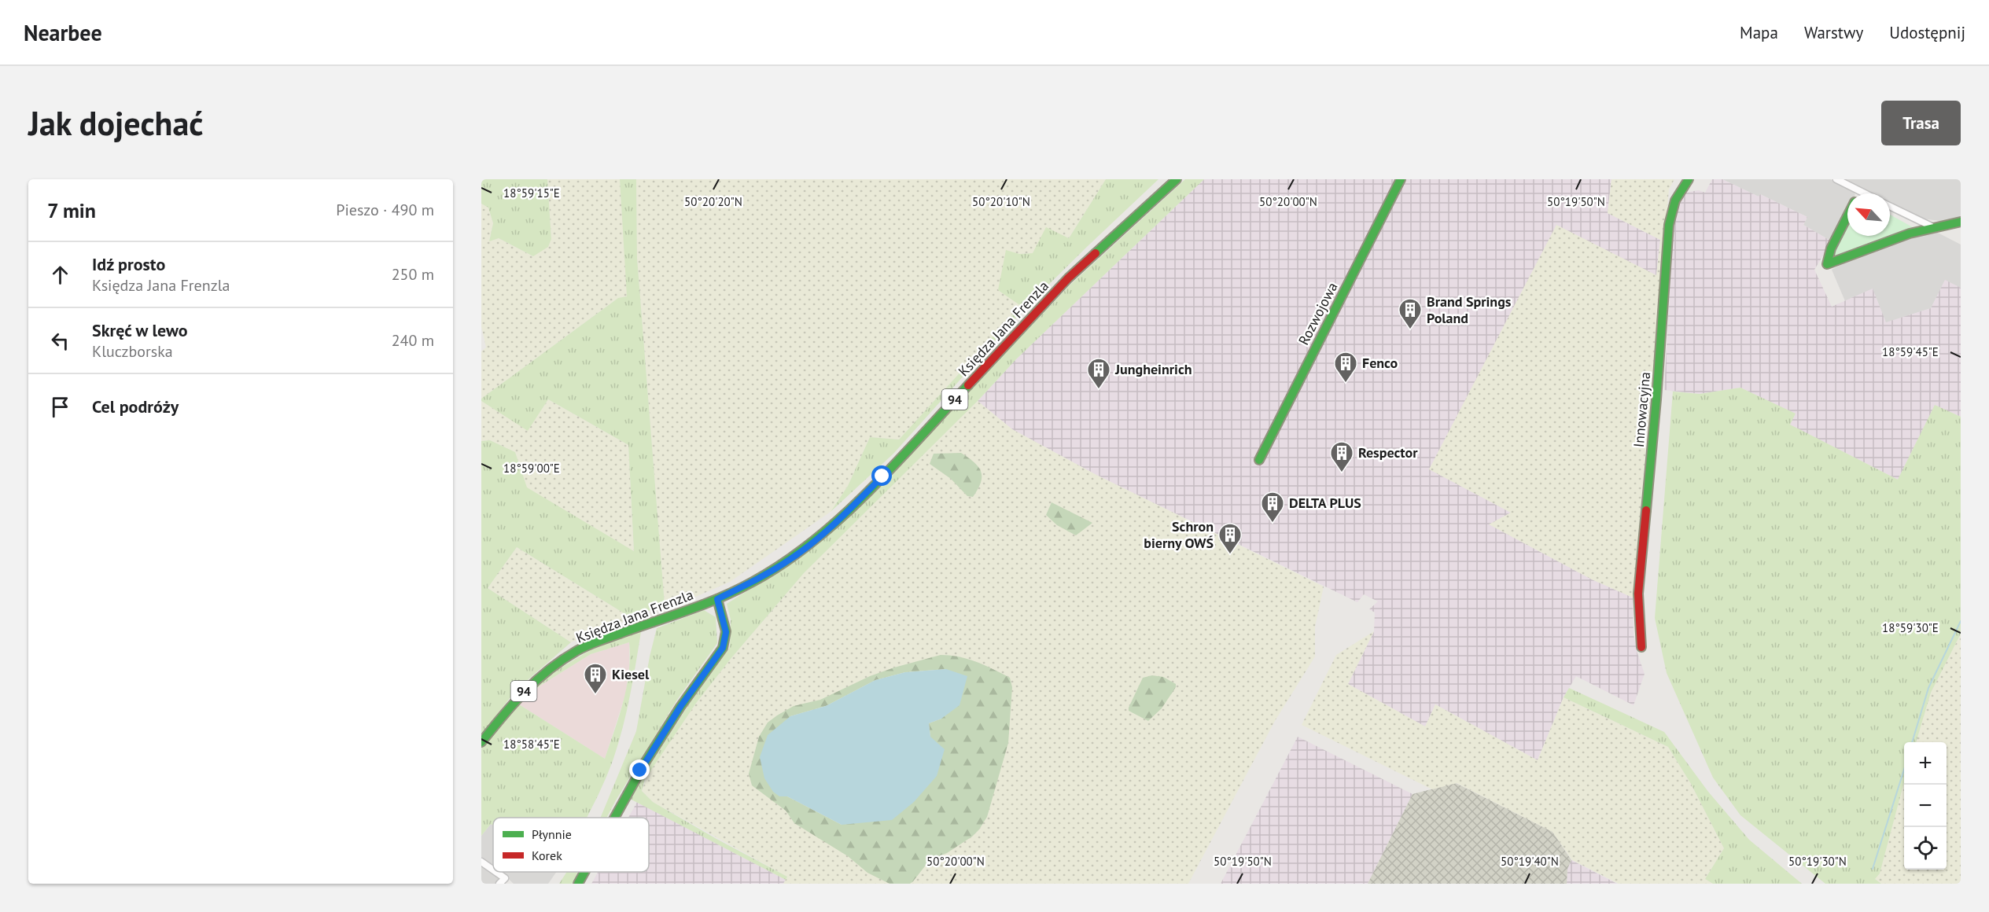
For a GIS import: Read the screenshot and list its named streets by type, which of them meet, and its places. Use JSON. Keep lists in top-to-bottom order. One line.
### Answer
{"streets":{"street":["Rozwojowa","Księdza Jana Frenzla","94","Innowacyjna"]},"places":{"building":["Brand Springs Poland","Fenco","Jungheinrich","Respector","DELTA PLUS","Schron bierny OWŚ","Kiesel"]},"legend":["Płynnie","Korek"],"north":"top left","page":{"header":"Nearbee","nav":["Mapa","Warstwy","Udostępnij"],"buttons":"Trasa","title":"Jak dojechać","heading":["7 min","Pieszo · 490 m"],"list":[["Idź prosto","Księdza Jana Frenzla","250 m"],["Skręć w lewo","Kluczborska","240 m"],"Cel podróży"],"map_buttons":["+","−"]},"coordinates":["18°59'15\"E","50°20'20\"N","50°20'10\"N","50°20'00\"N","50°19'50\"N","18°59'45\"E","18°59'00\"E","18°59'30\"E","18°58'45\"E","50°19'40\"N","50°19'30\"N"]}
